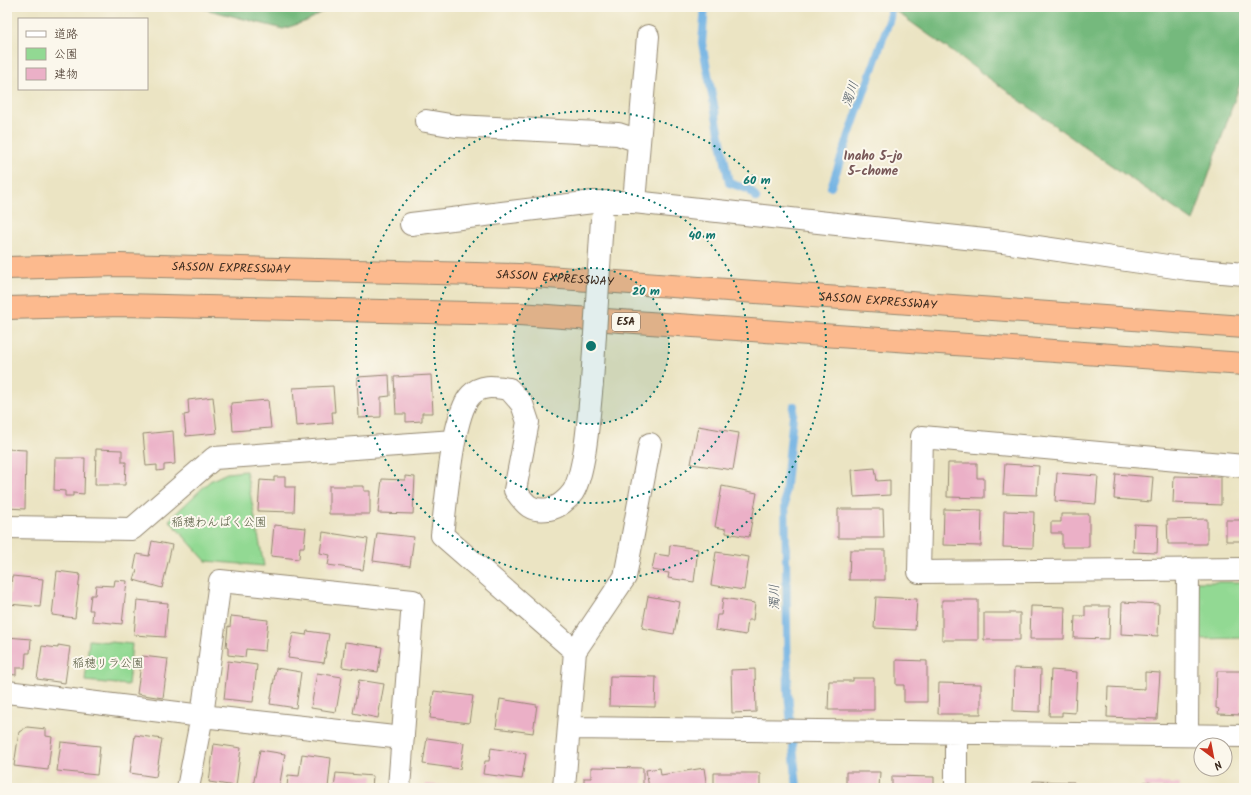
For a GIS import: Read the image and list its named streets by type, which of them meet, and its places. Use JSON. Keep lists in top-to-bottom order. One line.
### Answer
{"streets":{"highway":["SASSON EXPRESSWAY","E5A"]},"districts":["Inaho 5-jo 5-chome"],"water":["濁川"],"parks":["稲穂わんぱく公園","稲穂リラ公園"],"legend":["道路","公園","建物"],"north":"bottom right","rings":["60 m","40 m","20 m"]}
